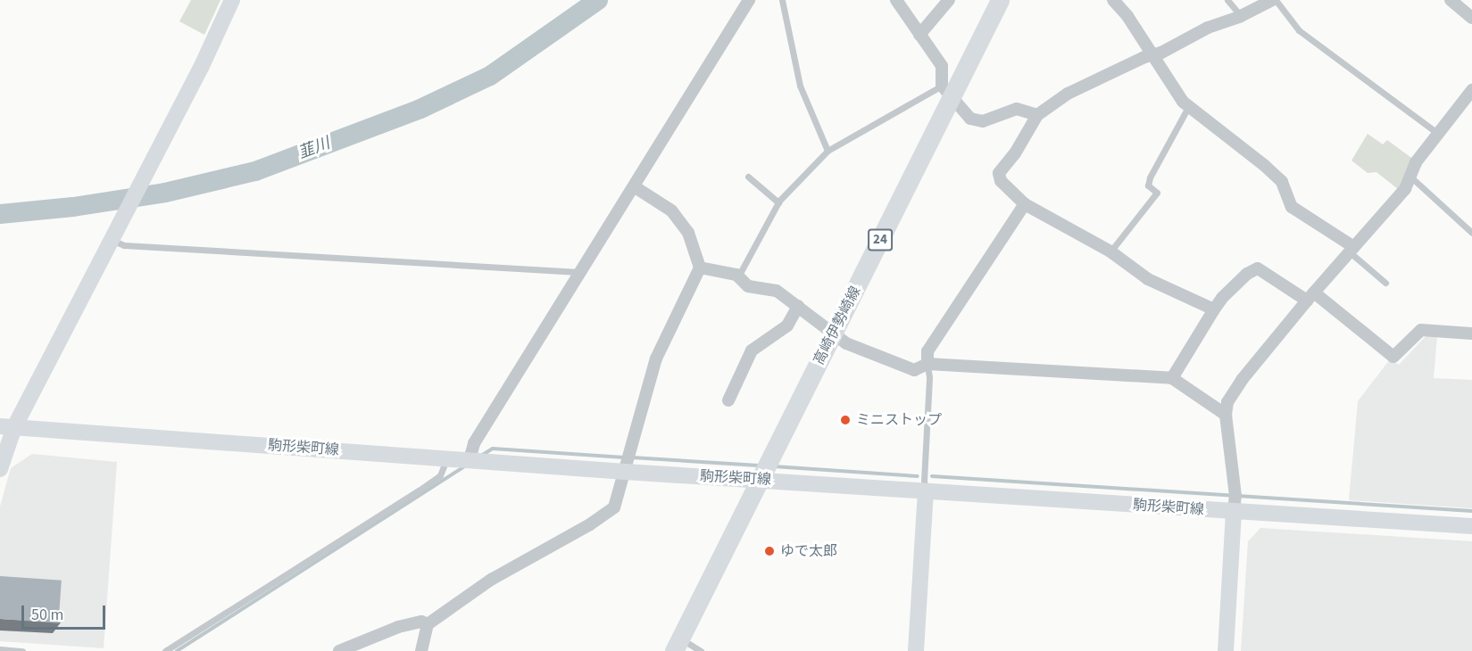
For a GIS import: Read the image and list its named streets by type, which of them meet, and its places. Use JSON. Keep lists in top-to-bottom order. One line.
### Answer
{"streets":{"main road":["24","高崎伊勢崎線","駒形柴町線"]},"crossings":[["高崎伊勢崎線","駒形柴町線"]],"water":["韮川"],"places":["ミニストップ","ゆで太郎"],"scale_bar":"50 m"}
